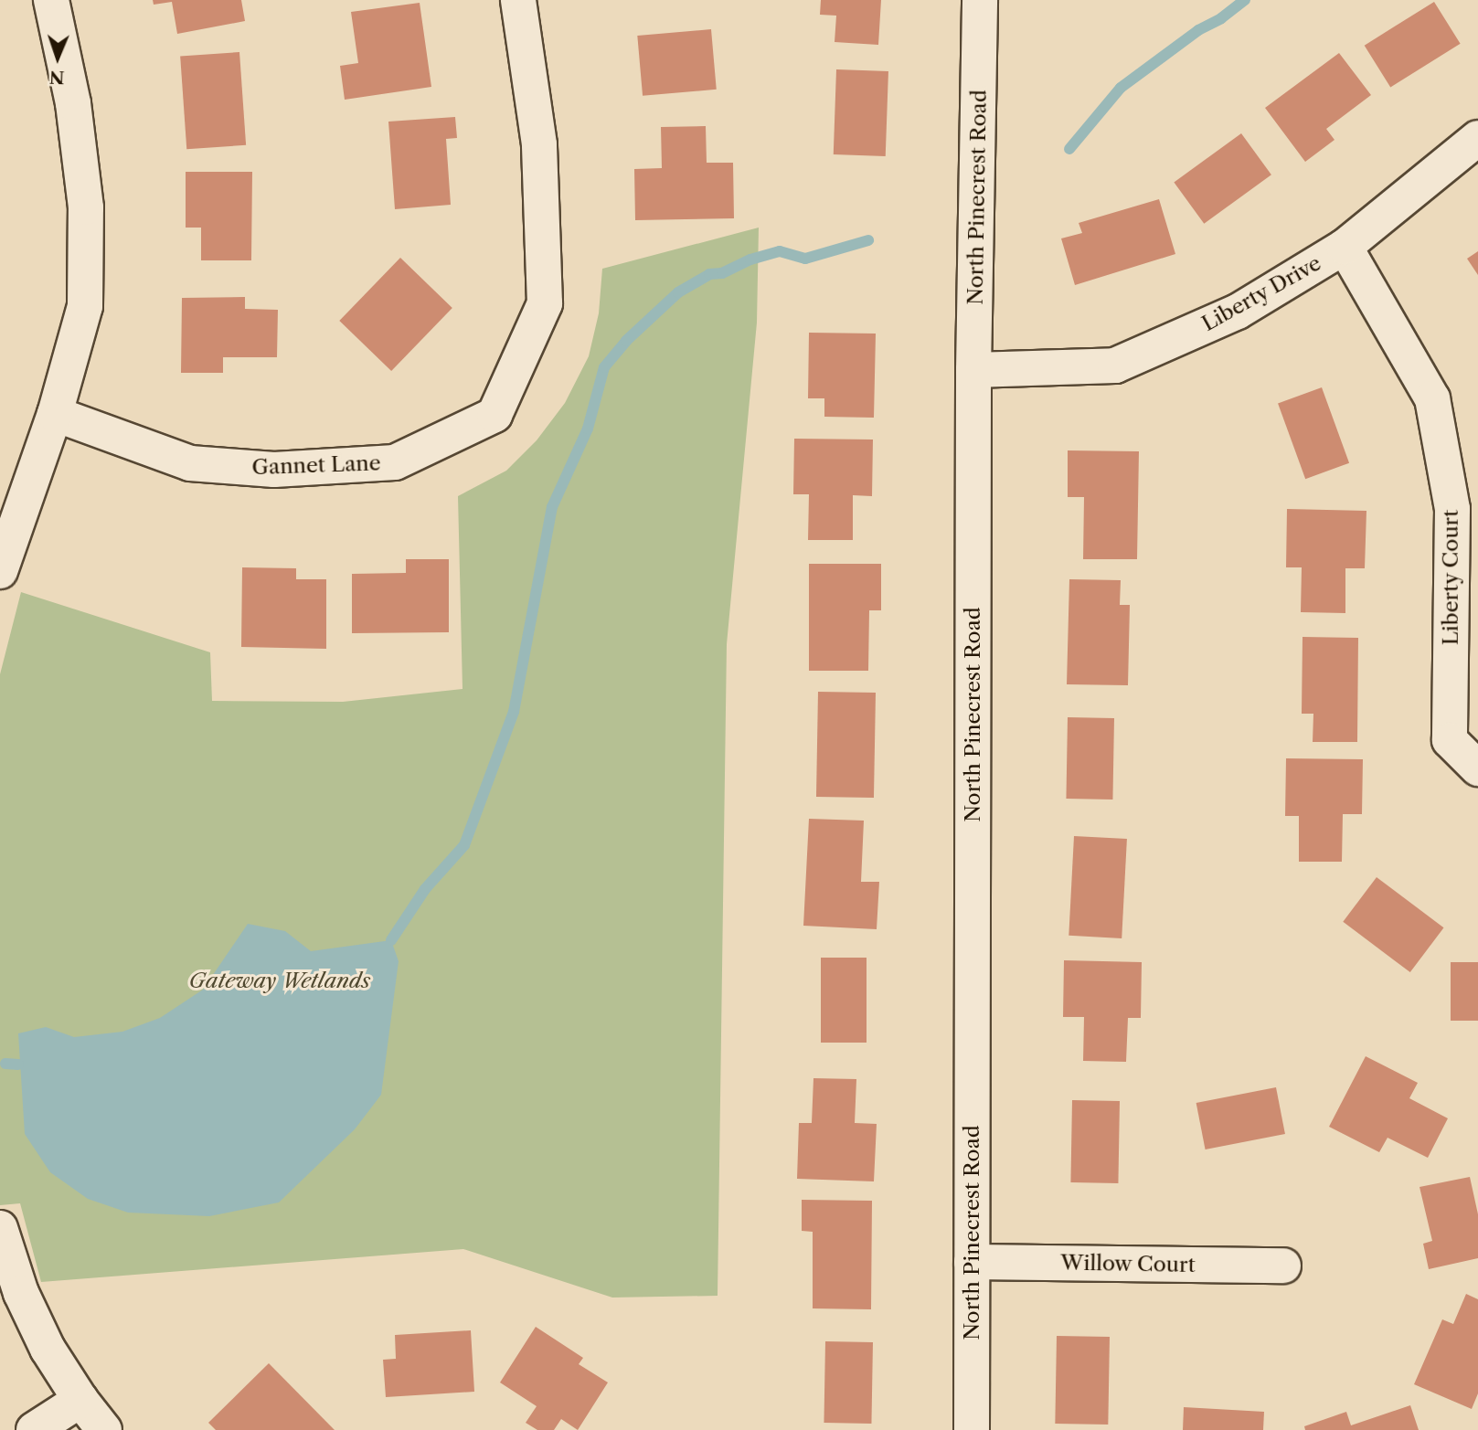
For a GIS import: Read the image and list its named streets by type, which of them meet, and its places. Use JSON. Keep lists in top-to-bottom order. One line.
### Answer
{"streets":{"street":["North Pinecrest Road","Liberty Drive","Gannet Lane","Liberty Court","Willow Court"]},"crossings":[["North Pinecrest Road","Liberty Drive"],["North Pinecrest Road","Willow Court"],["Liberty Drive","Liberty Court"]],"parks":["Gateway Wetlands"],"north":"bottom"}
